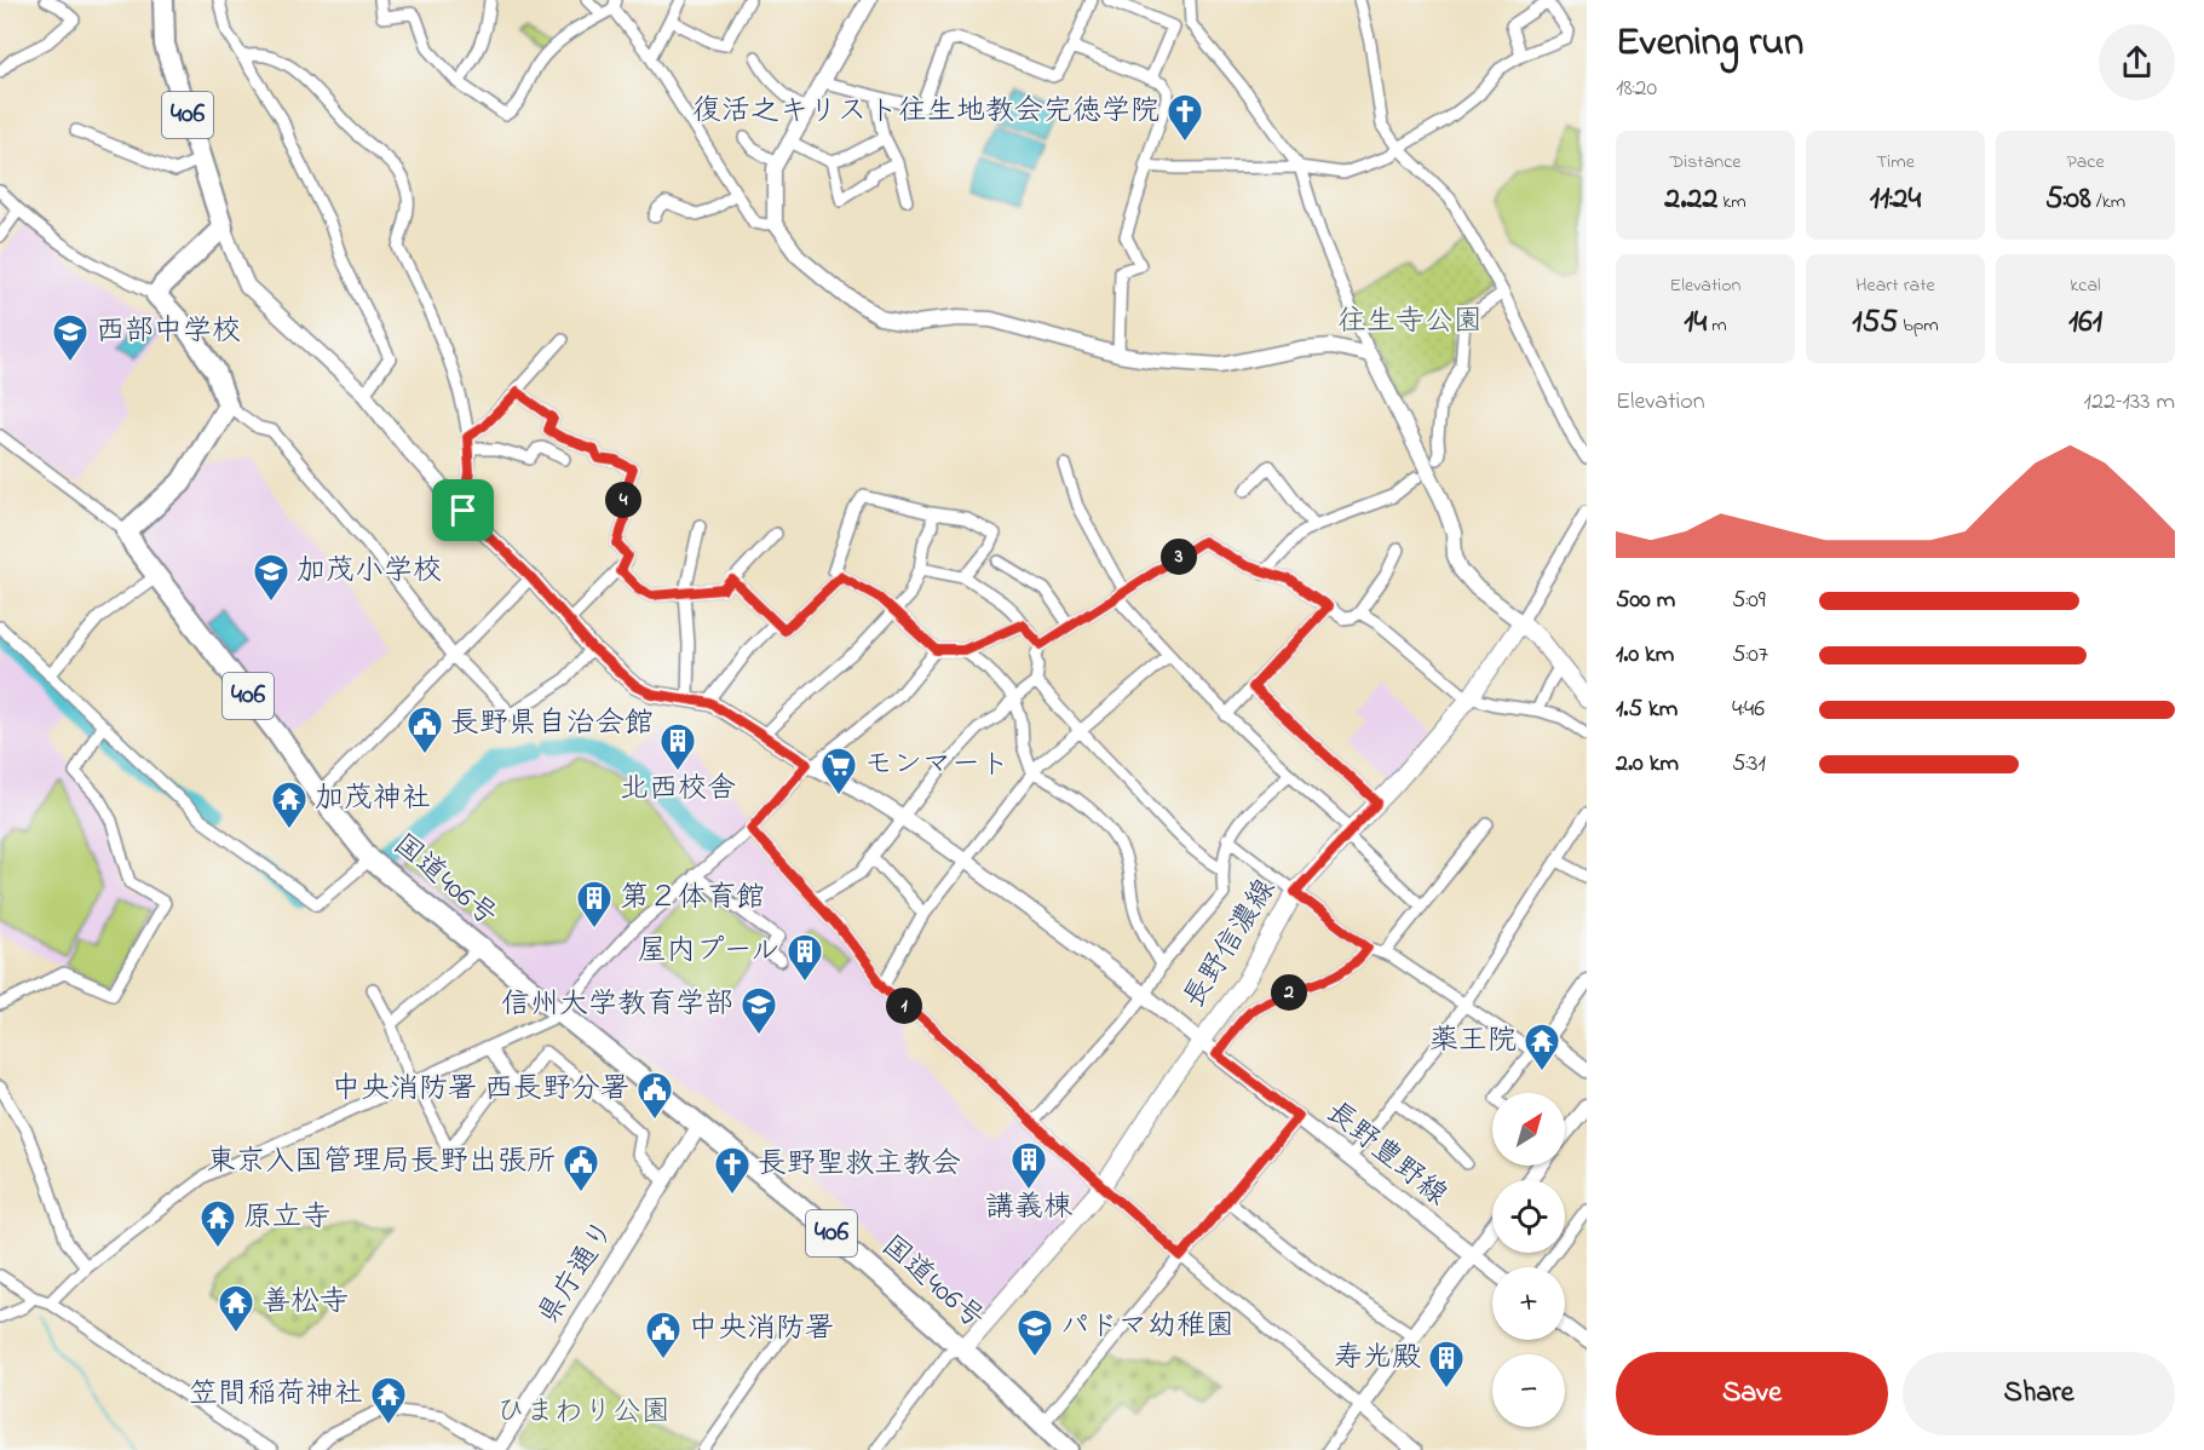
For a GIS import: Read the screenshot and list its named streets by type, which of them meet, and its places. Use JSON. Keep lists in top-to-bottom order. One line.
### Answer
{"streets":{"highway":["406","国道406号"],"main road":["長野信濃線"],"street":["長野豊野線","県庁通り"]},"crossings":[["406","長野豊野線"],["国道406号","長野信濃線"],["国道406号","県庁通り"],["長野信濃線","長野豊野線"]],"parks":["往生寺公園","ひまわり公園"],"places":{"church":["復活之キリスト往生地教会完徳学院","長野聖救主教会"],"school or university":["西部中学校","加茂小学校","信州大学教育学部","パドマ幼稚園"],"public building":["長野県自治会館","中央消防署 西長野分署","東京入国管理局長野出張所","中央消防署"],"building":["北西校舎","第２体育館","屋内プール","講義棟","寿光殿"],"supermarket":["モンマート"],"temple":["加茂神社","薬王院","原立寺","善松寺","笠間稲荷神社"]},"north":"top right","page":{"heading":["Evening run","18:20"],"stats":[["Distance","2.22 km"],["Time","11:24"],["Pace","5:08 /km"],["Elevation","14 m"],["Heart rate","155 bpm"],["kcal","161"]],"chart":["Elevation","122–133 m"],"pins":["4","3","2","1"],"list":[{"name":"500 m","note":"5:09"},{"name":"1.0 km","note":"5:07"},{"name":"1.5 km","note":"4:46"},{"name":"2.0 km","note":"5:31"}],"map_buttons":["+","−"],"buttons":["Save","Share"]}}
